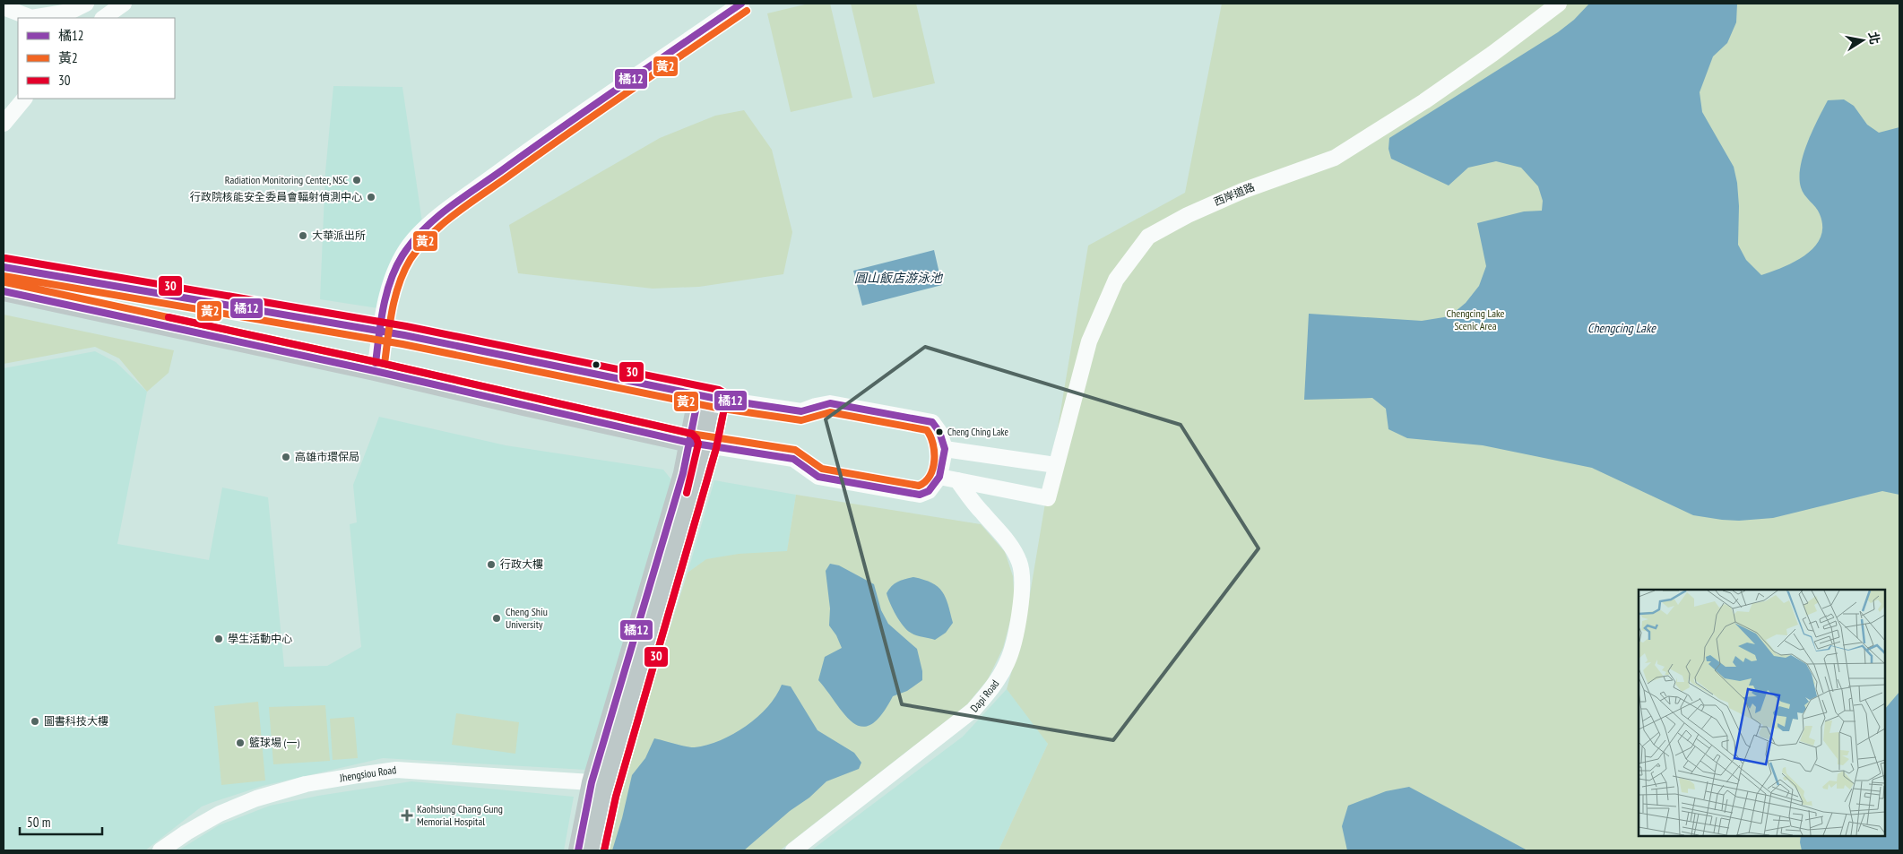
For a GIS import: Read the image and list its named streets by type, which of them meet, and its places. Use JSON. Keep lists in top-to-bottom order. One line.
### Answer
{"streets":{"street":["西岸道路","Dapi Road","Jhengsiou Road"]},"crossings":[["西岸道路","Dapi Road"]],"water":["圓山飯店游泳池","Chengcing Lake"],"parks":["Chengcing Lake Scenic Area"],"places":{"other":["Radiation Monitoring Center, NSC","行政院核能安全委員會輻射偵測中心","大華派出所","Cheng Ching Lake","高雄市環保局","行政大樓","Cheng Shiu University","學生活動中心","圖書科技大樓","籃球場 (一)"],"health":["Kaohsiung Chang Gung Memorial Hospital"]},"lines":["transit line 橘12","transit line 黃2","transit line 30"],"legend":["橘12","黃2","30"],"scale_bar":"50 m","north":"right"}
